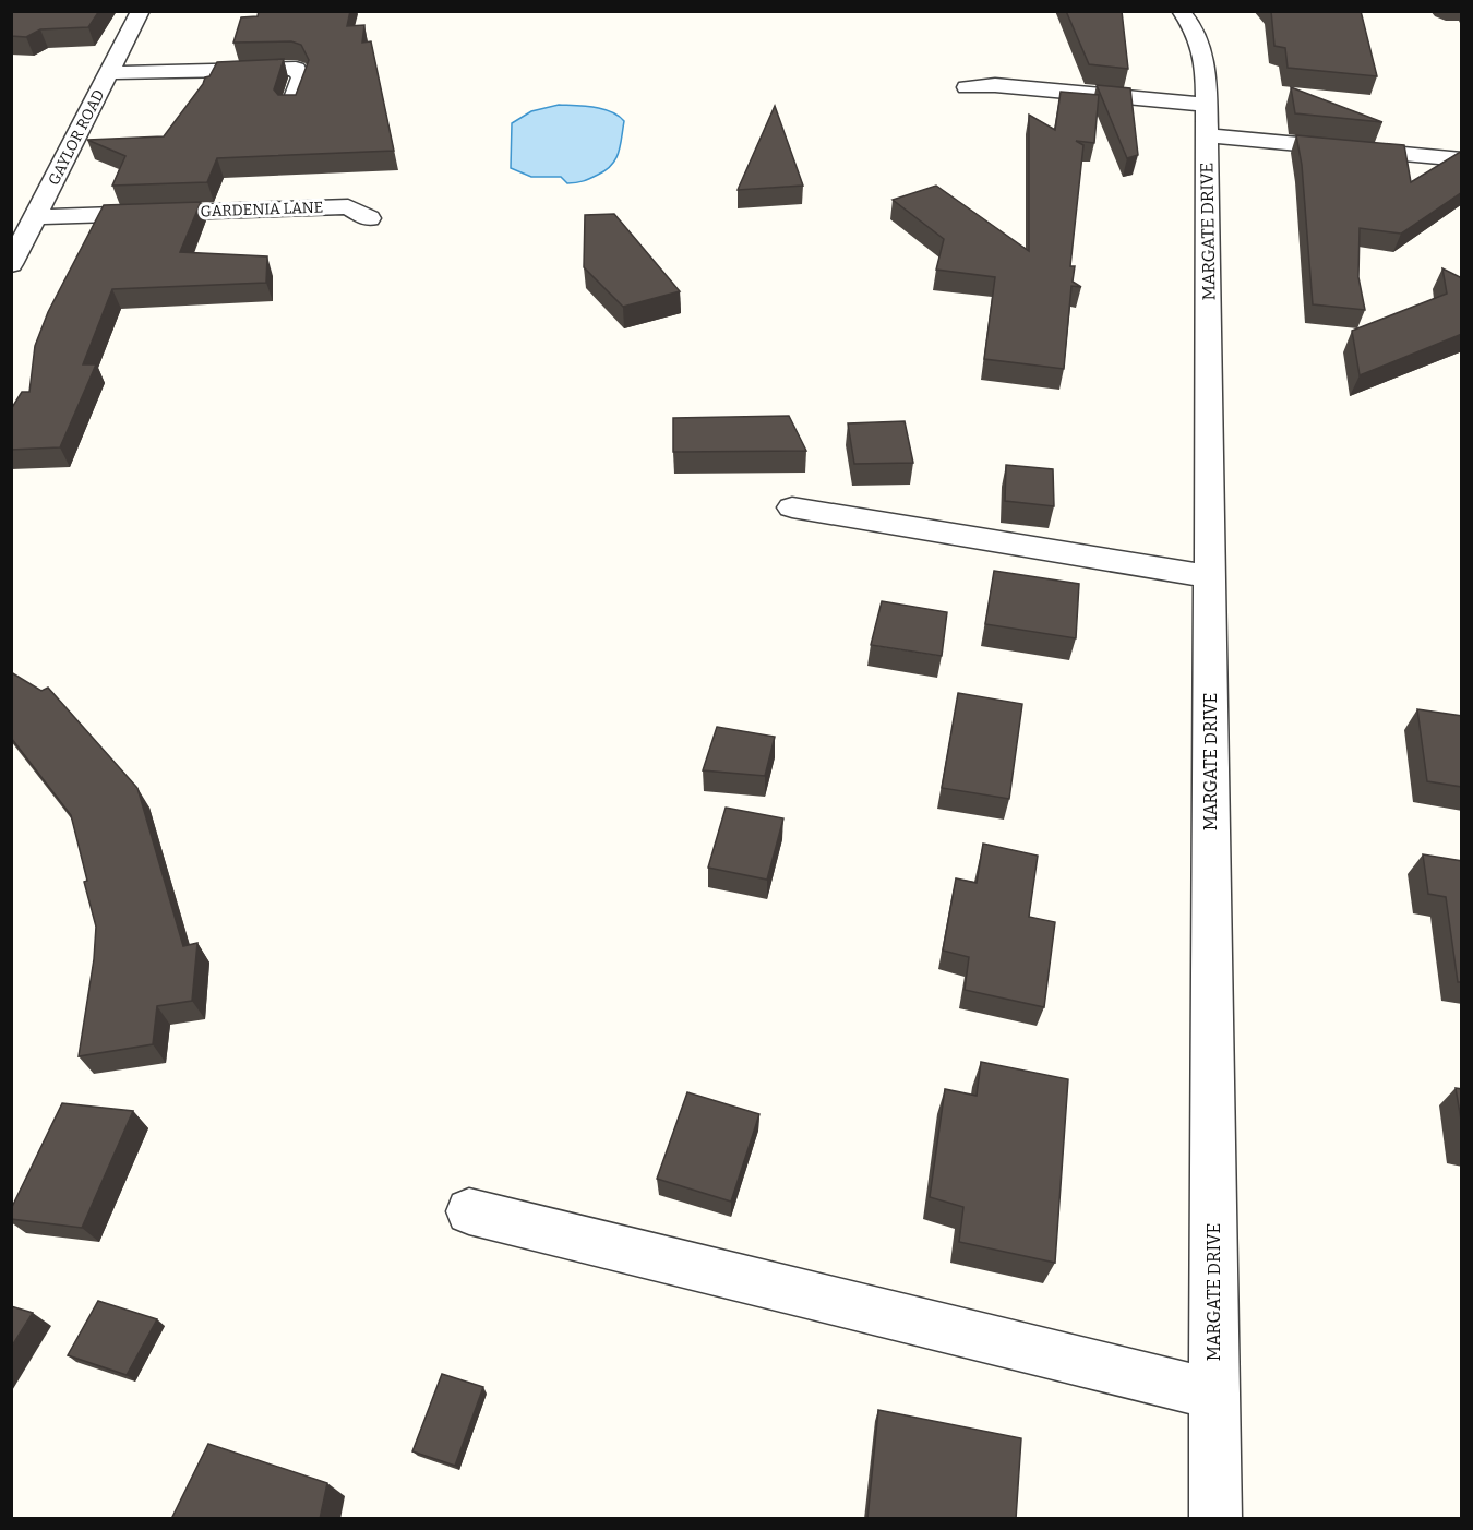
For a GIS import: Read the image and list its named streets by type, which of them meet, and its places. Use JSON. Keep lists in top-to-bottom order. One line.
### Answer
{"streets":{"street":["GAYLOR ROAD","GARDENIA LANE","MARGATE DRIVE"]},"crossings":[["GAYLOR ROAD","GARDENIA LANE"]]}
